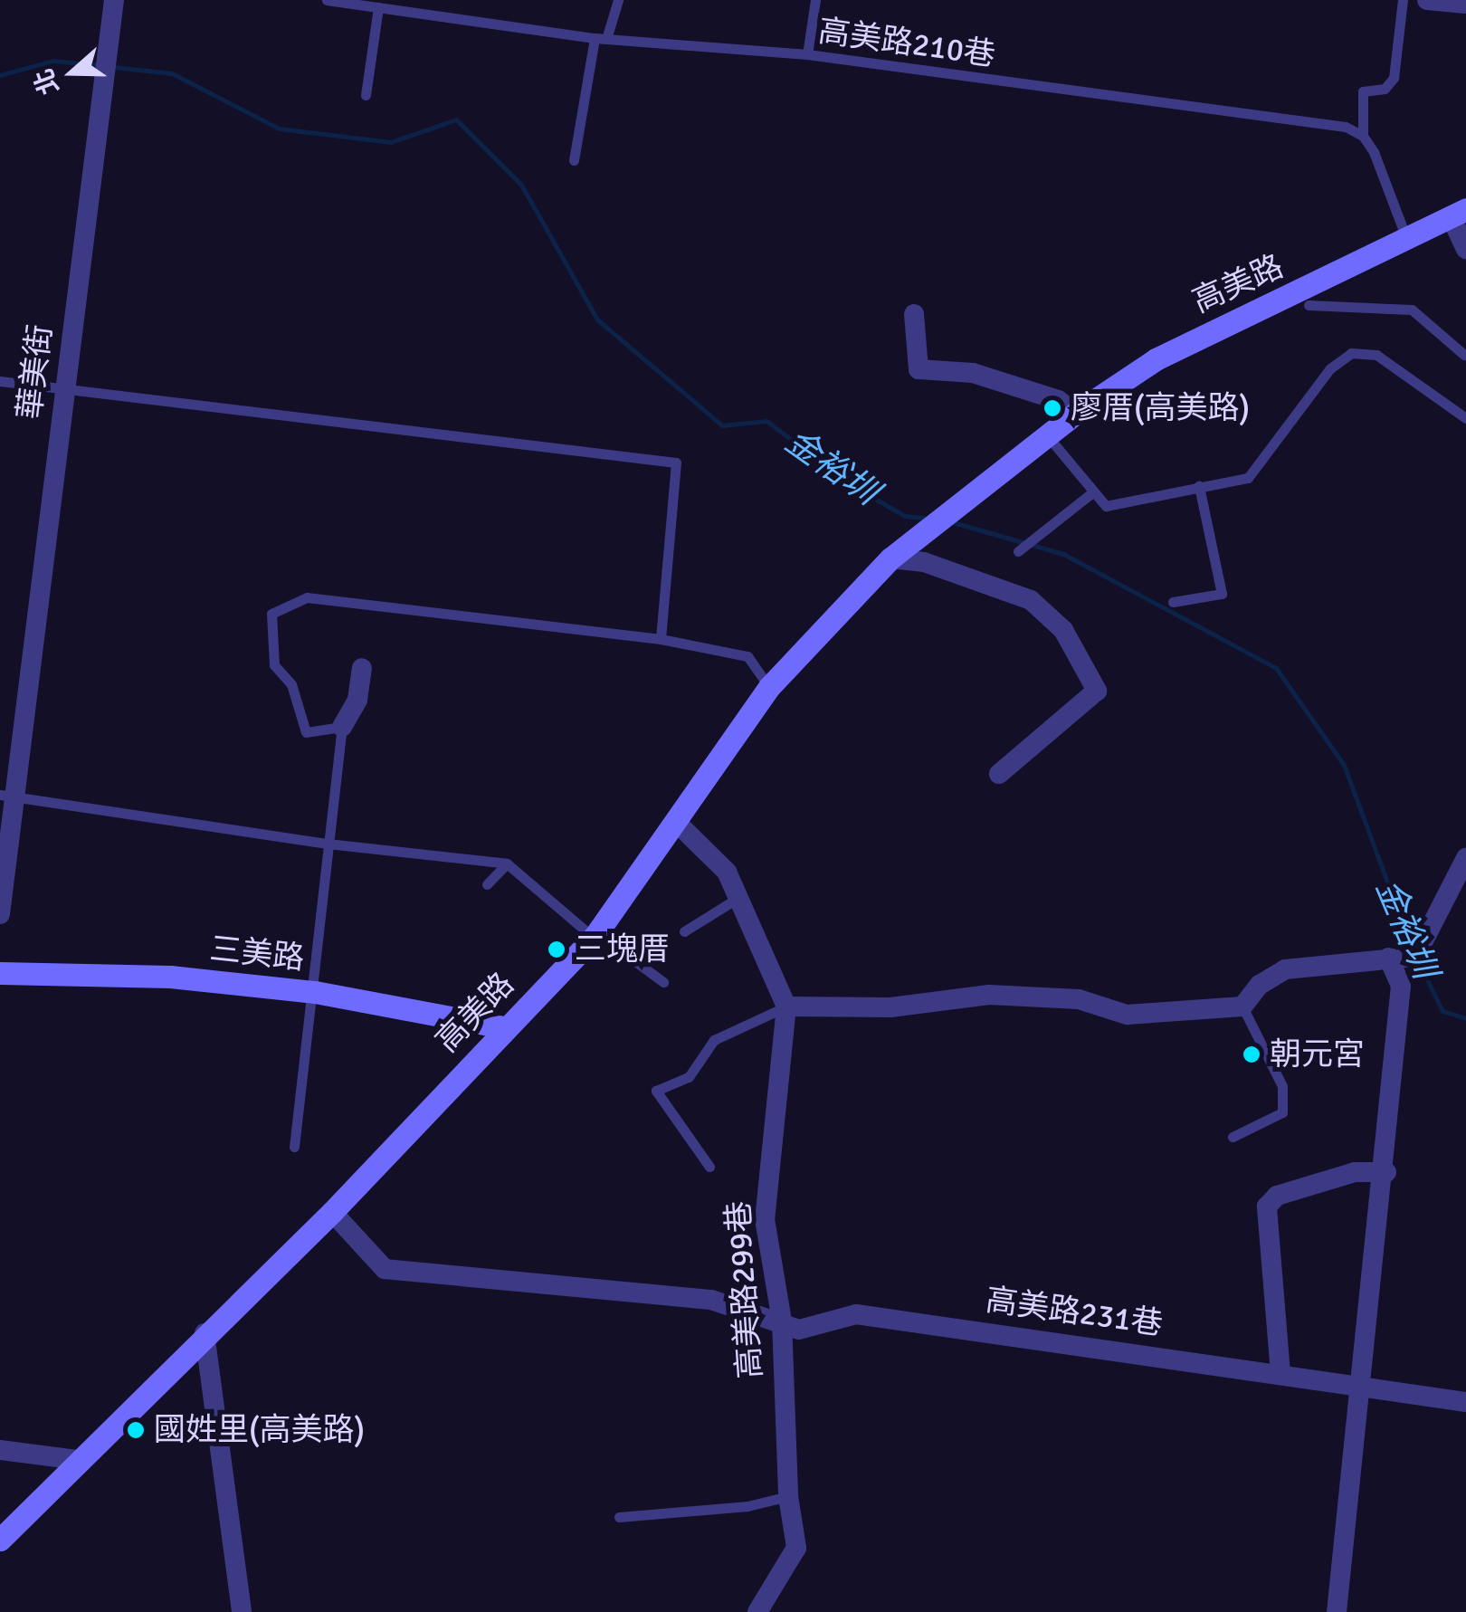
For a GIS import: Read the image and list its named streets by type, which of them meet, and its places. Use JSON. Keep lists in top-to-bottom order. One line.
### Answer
{"streets":{"street":["高美路","華美街","三美路","高美路299巷","高美路231巷"],"lane":["高美路210巷"]},"crossings":[["高美路","三美路"],["高美路","高美路299巷"],["高美路","高美路231巷"],["高美路299巷","高美路231巷"]],"water":["金裕圳"],"places":["廖厝(高美路)","三塊厝","朝元宮","國姓里(高美路)"],"north":"left"}
